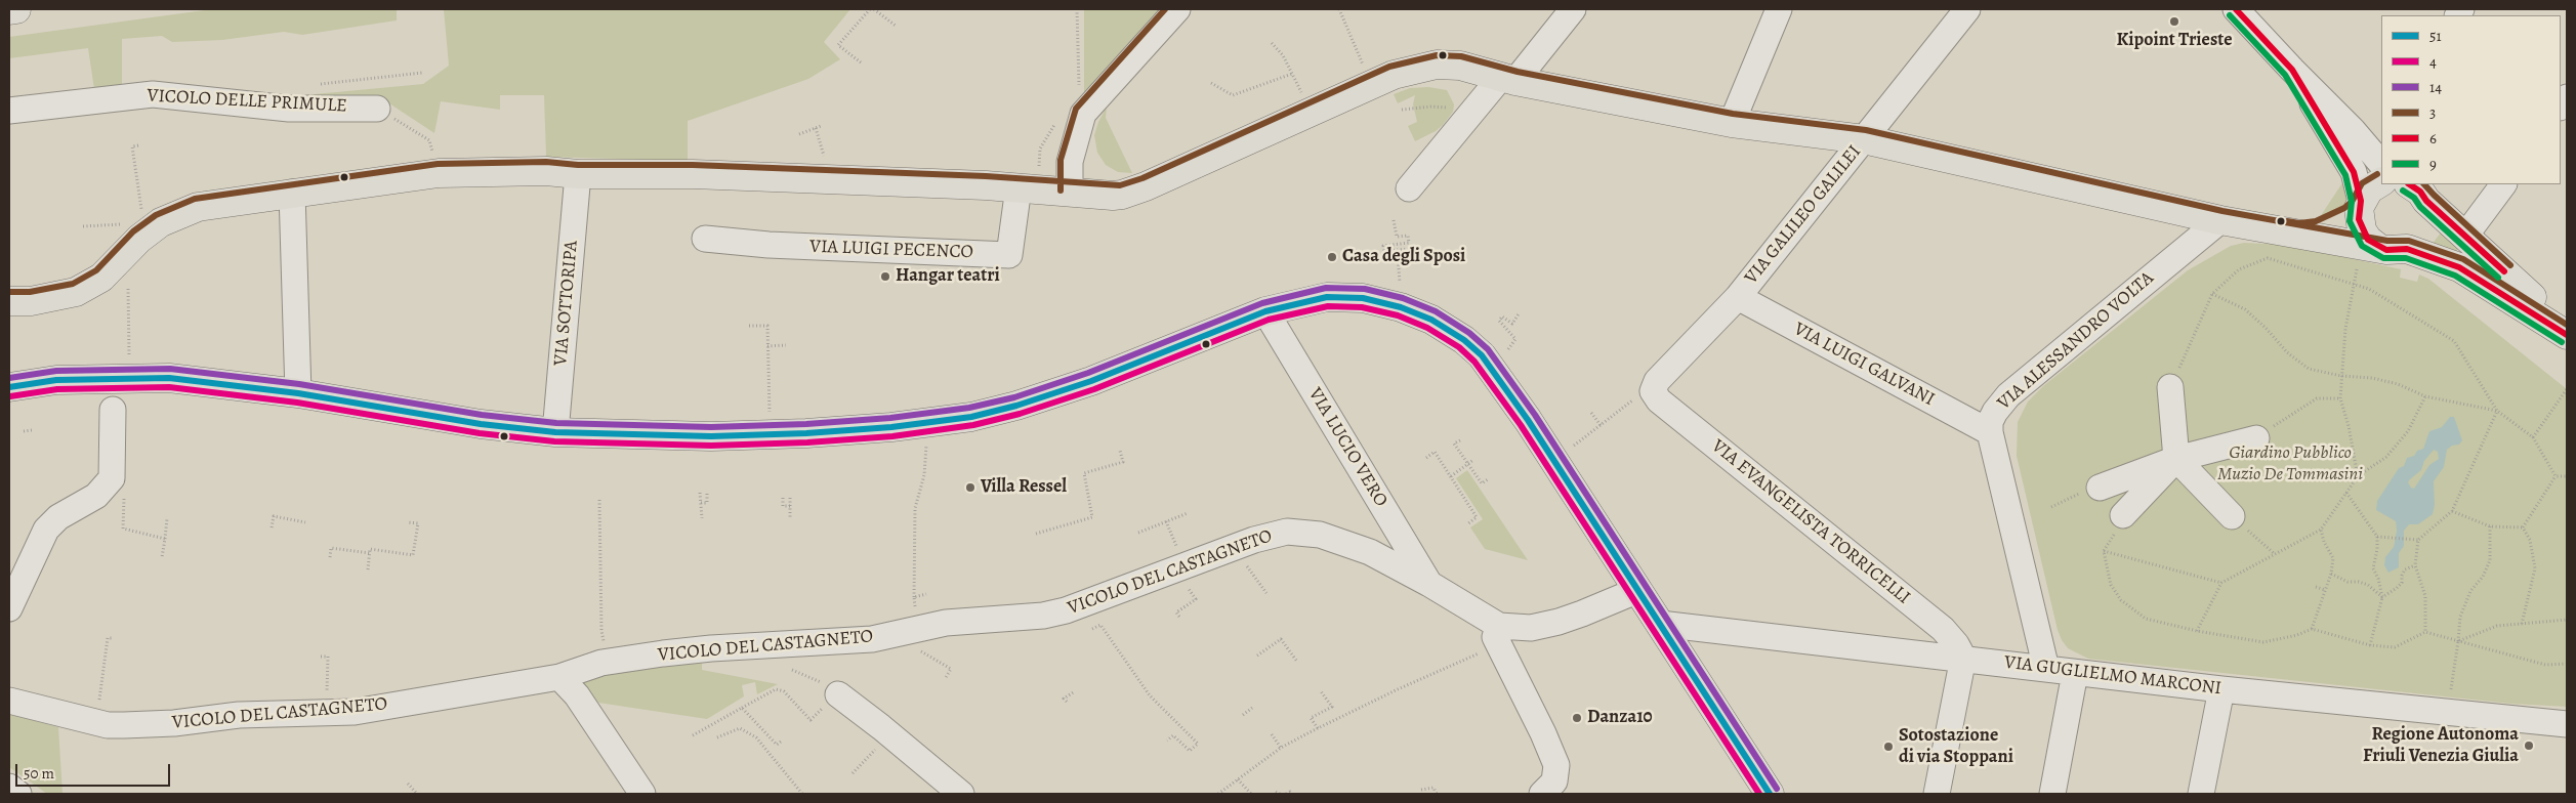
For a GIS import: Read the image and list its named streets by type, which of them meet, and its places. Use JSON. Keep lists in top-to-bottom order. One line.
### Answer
{"streets":{"street":["VICOLO DELLE PRIMULE","VIA GALILEO GALILEI","VIA LUIGI PECENCO","VIA SOTTORIPA","VIA ALESSANDRO VOLTA","VIA LUIGI GALVANI","VIA LUCIO VERO","VIA EVANGELISTA TORRICELLI","VICOLO DEL CASTAGNETO","VIA GUGLIELMO MARCONI"]},"crossings":[["VIA GALILEO GALILEI","VIA LUIGI GALVANI"],["VIA GALILEO GALILEI","VIA EVANGELISTA TORRICELLI"],["VIA ALESSANDRO VOLTA","VIA LUIGI GALVANI"],["VIA ALESSANDRO VOLTA","VIA GUGLIELMO MARCONI"],["VIA LUCIO VERO","VICOLO DEL CASTAGNETO"],["VIA EVANGELISTA TORRICELLI","VIA GUGLIELMO MARCONI"]],"parks":["Giardino Pubblico Muzio De Tommasini"],"places":["Kipoint Trieste","Casa degli Sposi","Hangar teatri","Villa Ressel","Danza10","Regione Autonoma Friuli Venezia Giulia","Sotostazione di via Stoppani"],"lines":["transit line 3","transit line 6","transit line 9","transit line 14","transit line 51","transit line 4"],"legend":["51","4","14","3","6","9"],"scale_bar":"50 m"}
